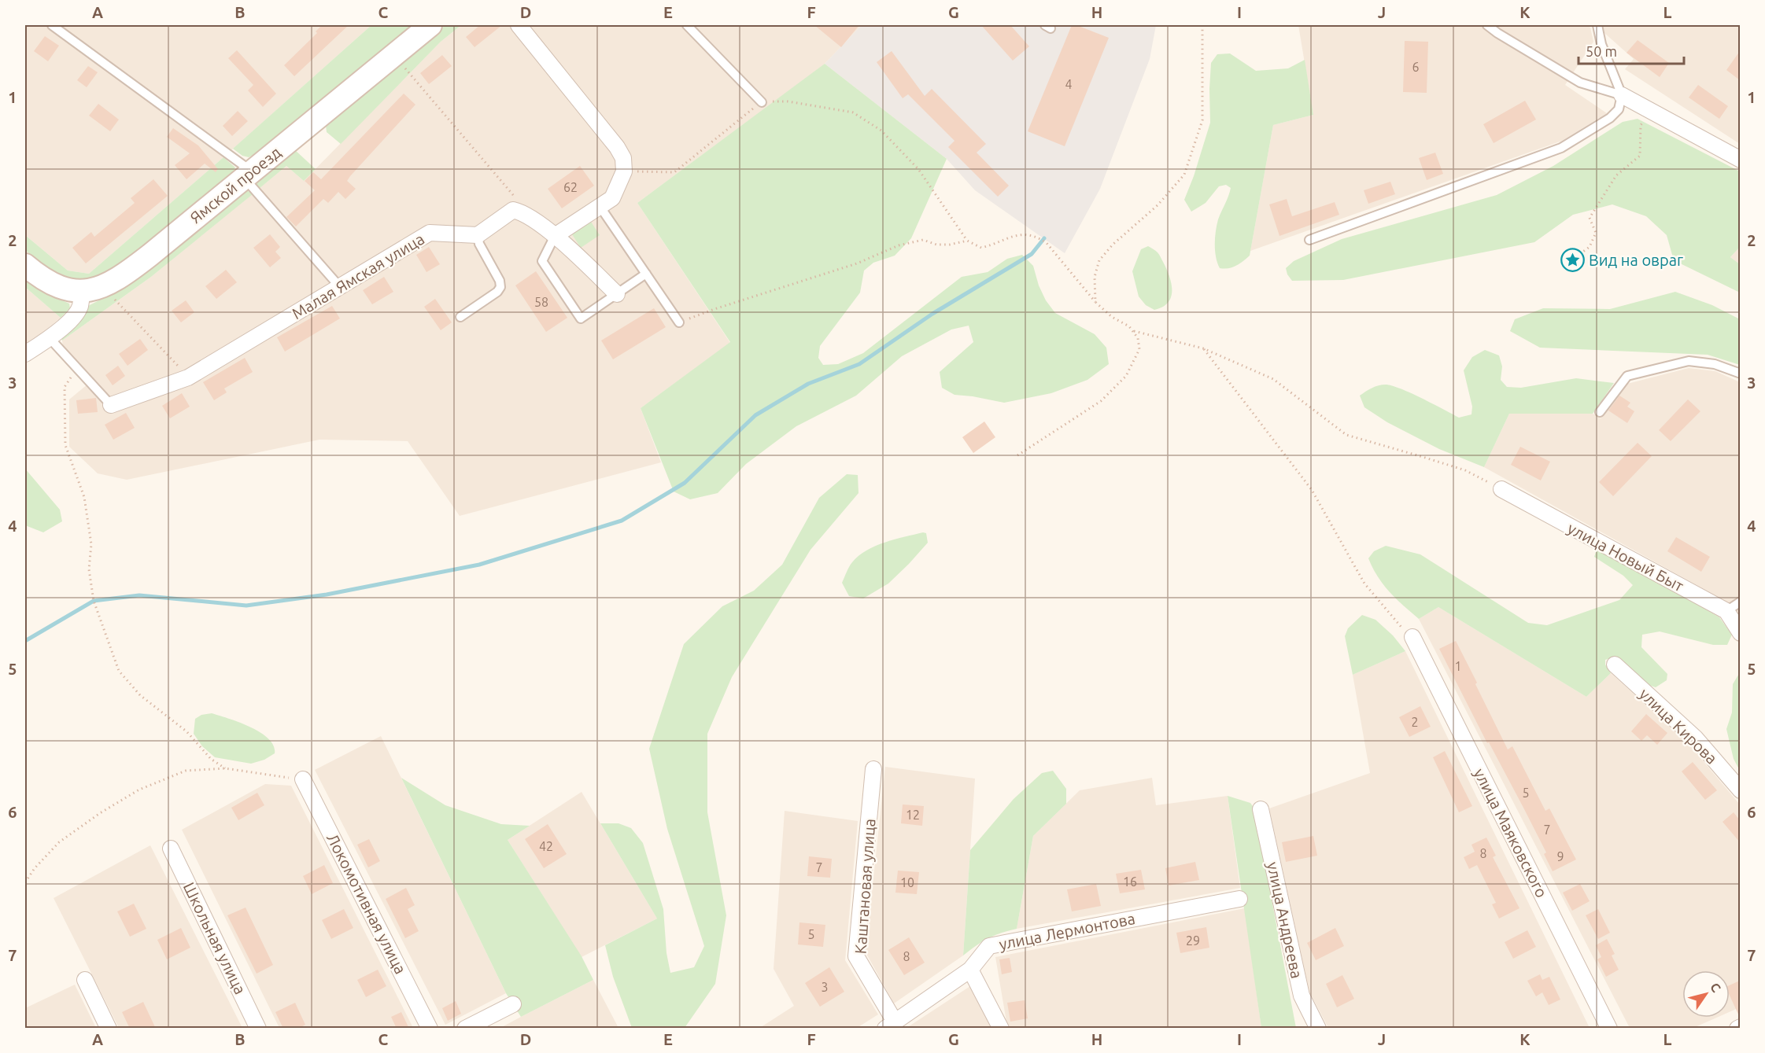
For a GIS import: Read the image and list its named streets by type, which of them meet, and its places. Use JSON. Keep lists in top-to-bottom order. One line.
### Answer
{"streets":{"main road":["Ямской проезд"],"street":["Малая Ямская улица","улица Новый Быт","улица Кирова","улица Маяковского","Каштановая улица","Локомотивная улица","улица Андреева","улица Лермонтова","Школьная улица"]},"crossings":[["Каштановая улица","улица Лермонтова"]],"places":{"place":["Вид на овраг"]},"house_numbers":["6","4","62","58","1","2","5","12","7","42","8","9","7","16","10","5","29","8","3"],"scale_bar":"50 m","north":"top right","grid":{"columns":["A","B","C","D","E","F","G","H","I","J","K","L"],"rows":["1","2","3","4","5","6","7"]}}
